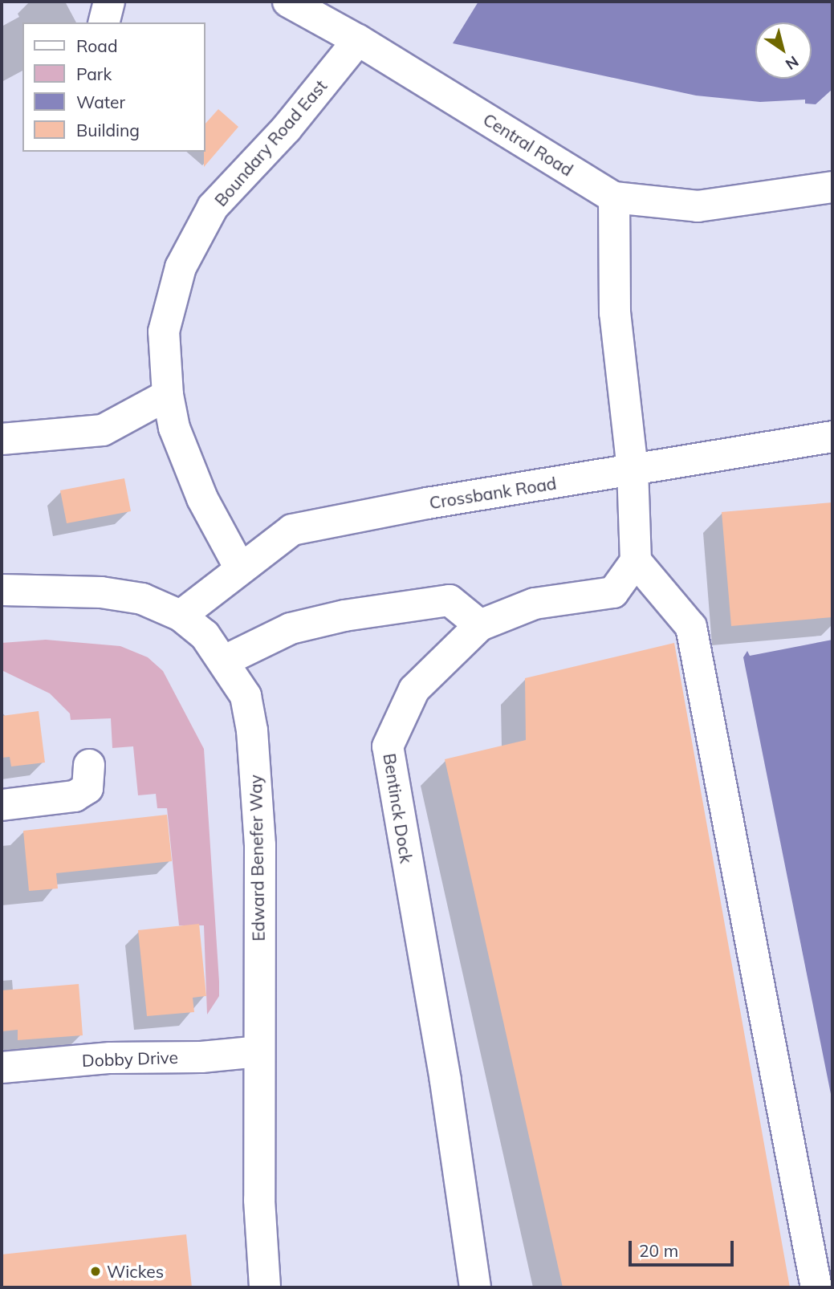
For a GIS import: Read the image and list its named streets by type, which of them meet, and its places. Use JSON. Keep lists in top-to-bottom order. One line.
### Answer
{"streets":{"street":["Boundary Road East","Central Road","Crossbank Road","Bentinck Dock","Edward Benefer Way","Dobby Drive"]},"crossings":[["Boundary Road East","Central Road"],["Boundary Road East","Crossbank Road"],["Crossbank Road","Edward Benefer Way"],["Edward Benefer Way","Dobby Drive"]],"places":["Wickes"],"legend":["Road","Park","Water","Building"],"scale_bar":"20 m","north":"bottom right"}
